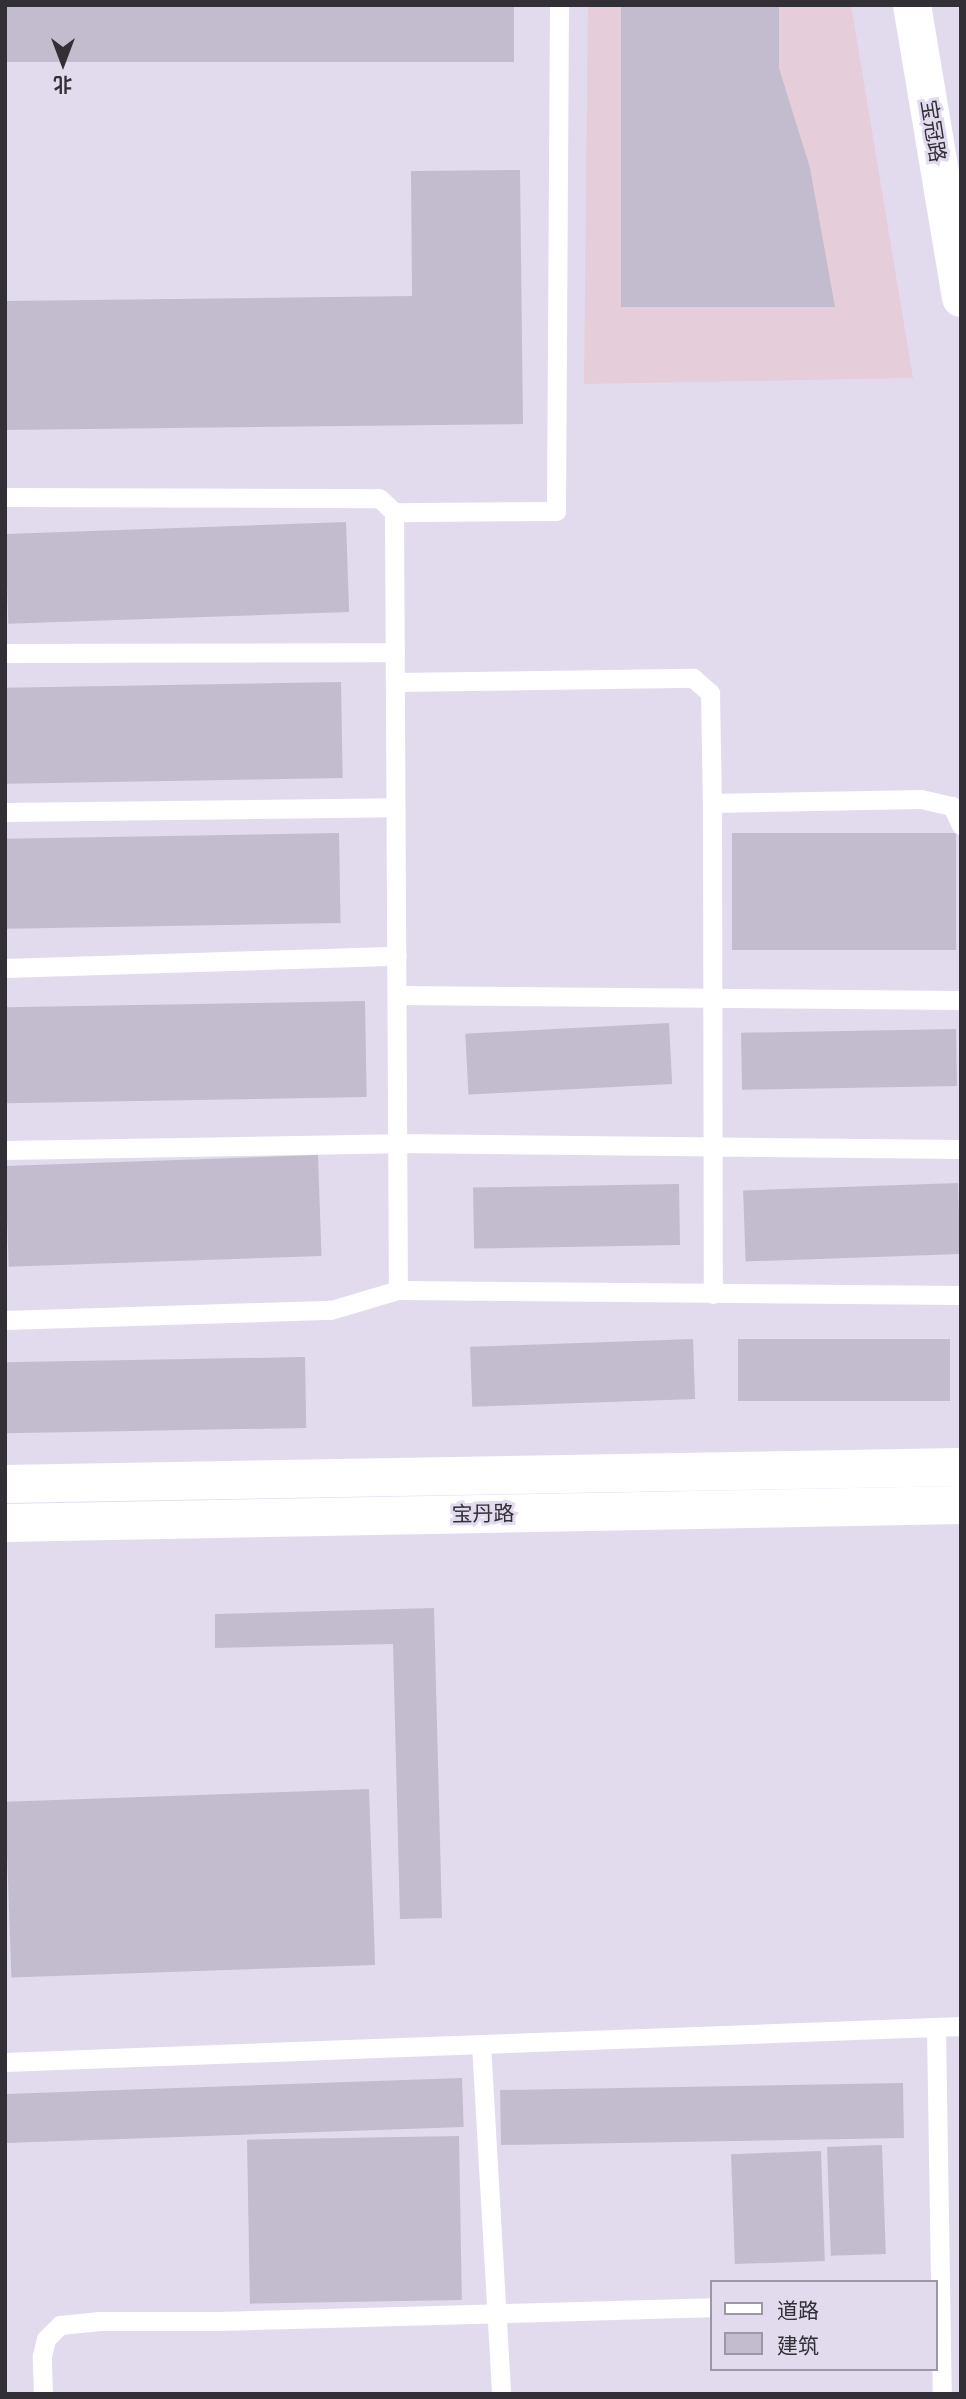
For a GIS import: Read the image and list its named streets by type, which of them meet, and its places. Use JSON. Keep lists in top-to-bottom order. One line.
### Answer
{"streets":{"street":["宝冠路","宝丹路"]},"legend":["道路","建筑"],"north":"bottom"}
